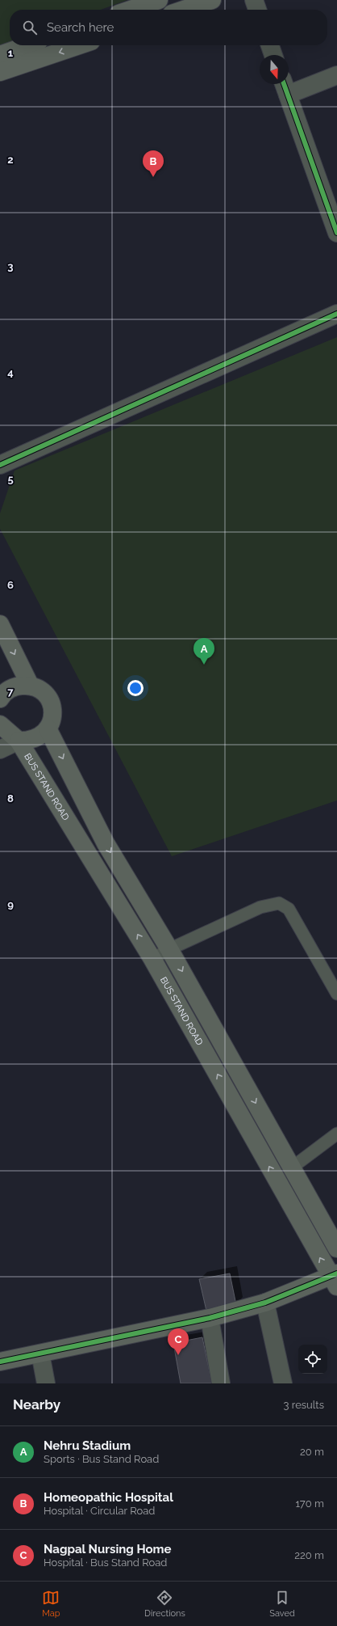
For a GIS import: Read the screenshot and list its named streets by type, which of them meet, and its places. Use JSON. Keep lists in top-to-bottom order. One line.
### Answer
{"streets":{"main road":["BUS STAND ROAD"]},"north":"bottom","page":{"search":"Search here","pins":["B","A","C"],"heading":["Nearby","3 results"],"list":[{"mark":"A","name":"Nehru Stadium","note":"Sports · Bus Stand Road","value":"20 m"},{"mark":"B","name":"Homeopathic Hospital","note":"Hospital · Circular Road","value":"170 m"},{"mark":"C","name":"Nagpal Nursing Home","note":"Hospital · Bus Stand Road","value":"220 m"}],"nav":["Map","Directions","Saved"]},"grid":{"rows":["1","2","3","4","5","6","7","8","9"]}}
